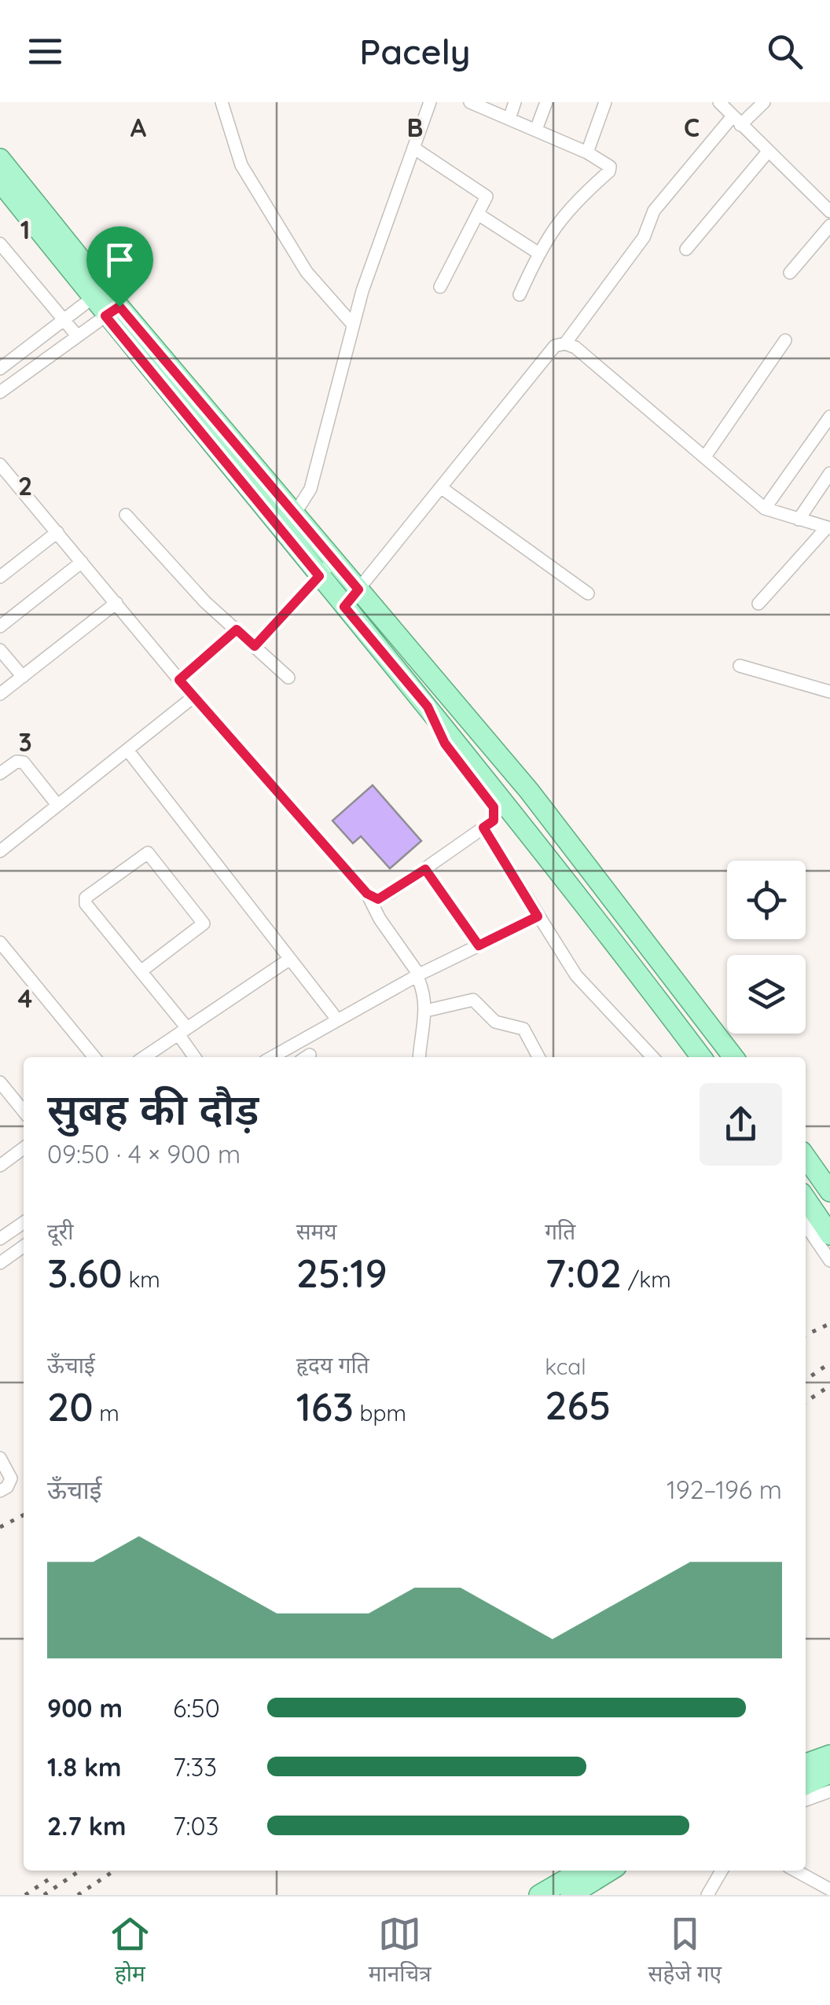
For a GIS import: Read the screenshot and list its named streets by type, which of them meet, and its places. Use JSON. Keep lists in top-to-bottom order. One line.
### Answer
{"page":{"header":"Pacely","heading":["सुबह की दौड़","09:50 · 4 × 900 m"],"stats":[["दूरी","3.60 km"],["समय","25:19"],["गति","7:02 /km"],["ऊँचाई","20 m"],["हृदय गति","163 bpm"],["kcal","265"]],"chart":["ऊँचाई","192–196 m"],"list":[{"name":"900 m","note":"6:50"},{"name":"1.8 km","note":"7:33"},{"name":"2.7 km","note":"7:03"}],"tabs":["होम","मानचित्र","सहेजे गए"]},"grid":{"columns":["A","B","C"],"rows":["1","2","3","4"]}}
